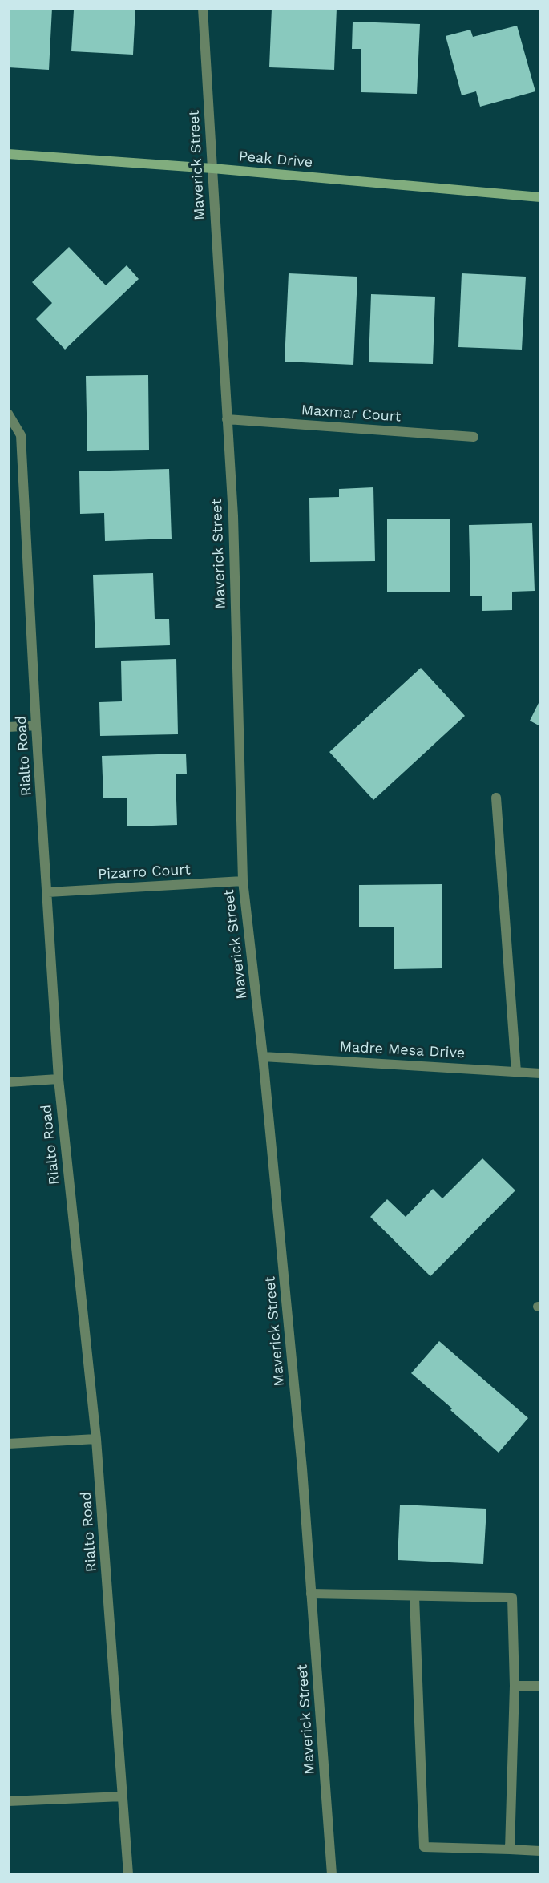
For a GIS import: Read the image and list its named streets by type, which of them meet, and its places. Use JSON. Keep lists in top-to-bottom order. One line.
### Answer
{"streets":{"street":["Peak Drive","Maverick Street","Maxmar Court","Rialto Road","Pizarro Court","Madre Mesa Drive"]},"crossings":[["Peak Drive","Maverick Street"],["Maverick Street","Maxmar Court"],["Maverick Street","Pizarro Court"],["Maverick Street","Madre Mesa Drive"],["Rialto Road","Pizarro Court"]]}
